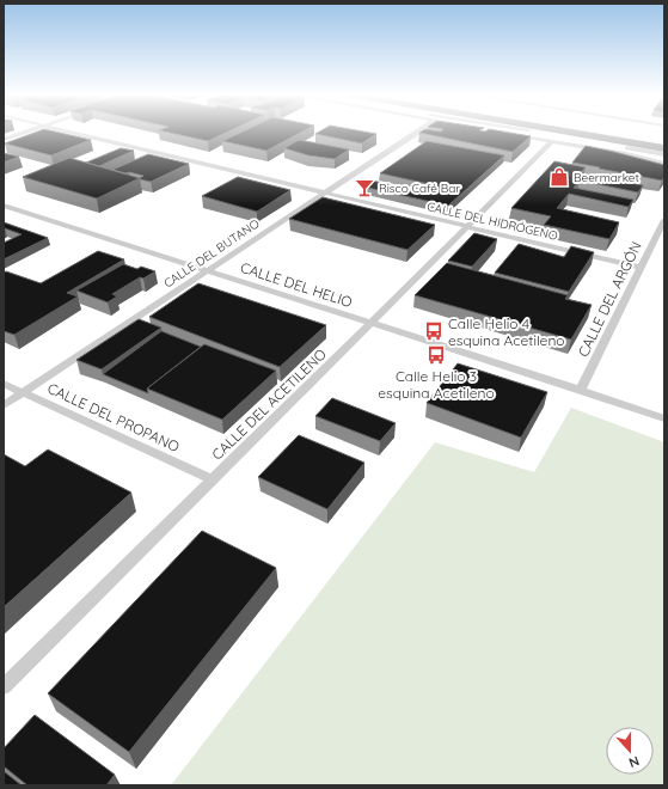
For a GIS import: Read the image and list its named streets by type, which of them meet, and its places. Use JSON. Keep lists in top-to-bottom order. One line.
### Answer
{"streets":{"street":["CALLE DEL HIDRÓGENO","CALLE DEL BUTANO","CALLE DEL HELIO","CALLE DEL ARGÓN","CALLE DEL ACETILENO","CALLE DEL PROPANO"]},"crossings":[["CALLE DEL HIDRÓGENO","CALLE DEL BUTANO"],["CALLE DEL HIDRÓGENO","CALLE DEL ARGÓN"],["CALLE DEL HIDRÓGENO","CALLE DEL ACETILENO"],["CALLE DEL BUTANO","CALLE DEL HELIO"],["CALLE DEL BUTANO","CALLE DEL PROPANO"],["CALLE DEL HELIO","CALLE DEL ARGÓN"],["CALLE DEL HELIO","CALLE DEL ACETILENO"],["CALLE DEL ACETILENO","CALLE DEL PROPANO"]],"places":{"shop":["Beermarket"],"bar":["Risco Café Bar"],"bus stop":["Calle Helio 4 esquina Acetileno","Calle Helio 3 esquina Acetileno"]},"north":"bottom"}
